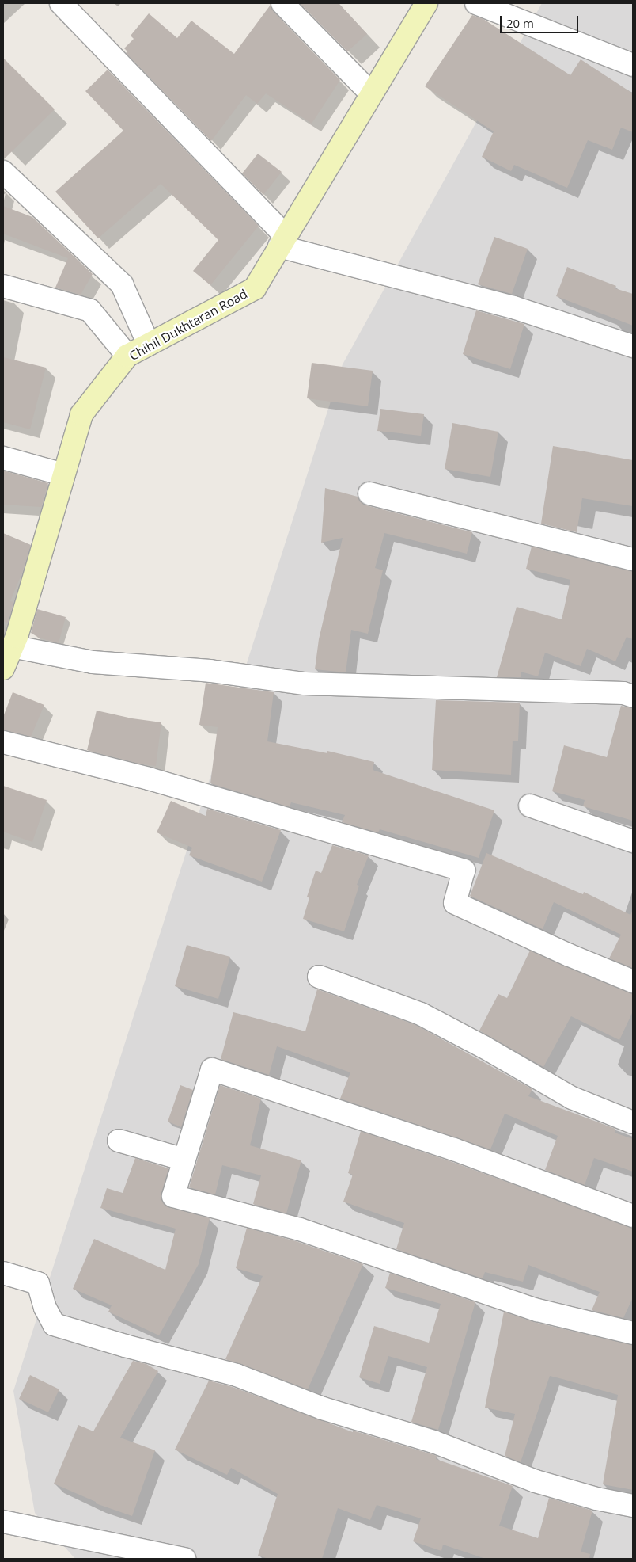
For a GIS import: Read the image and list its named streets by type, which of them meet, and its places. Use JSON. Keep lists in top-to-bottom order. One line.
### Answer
{"streets":{"street":["Chihil Dukhtaran Road"]},"scale_bar":"20 m"}
